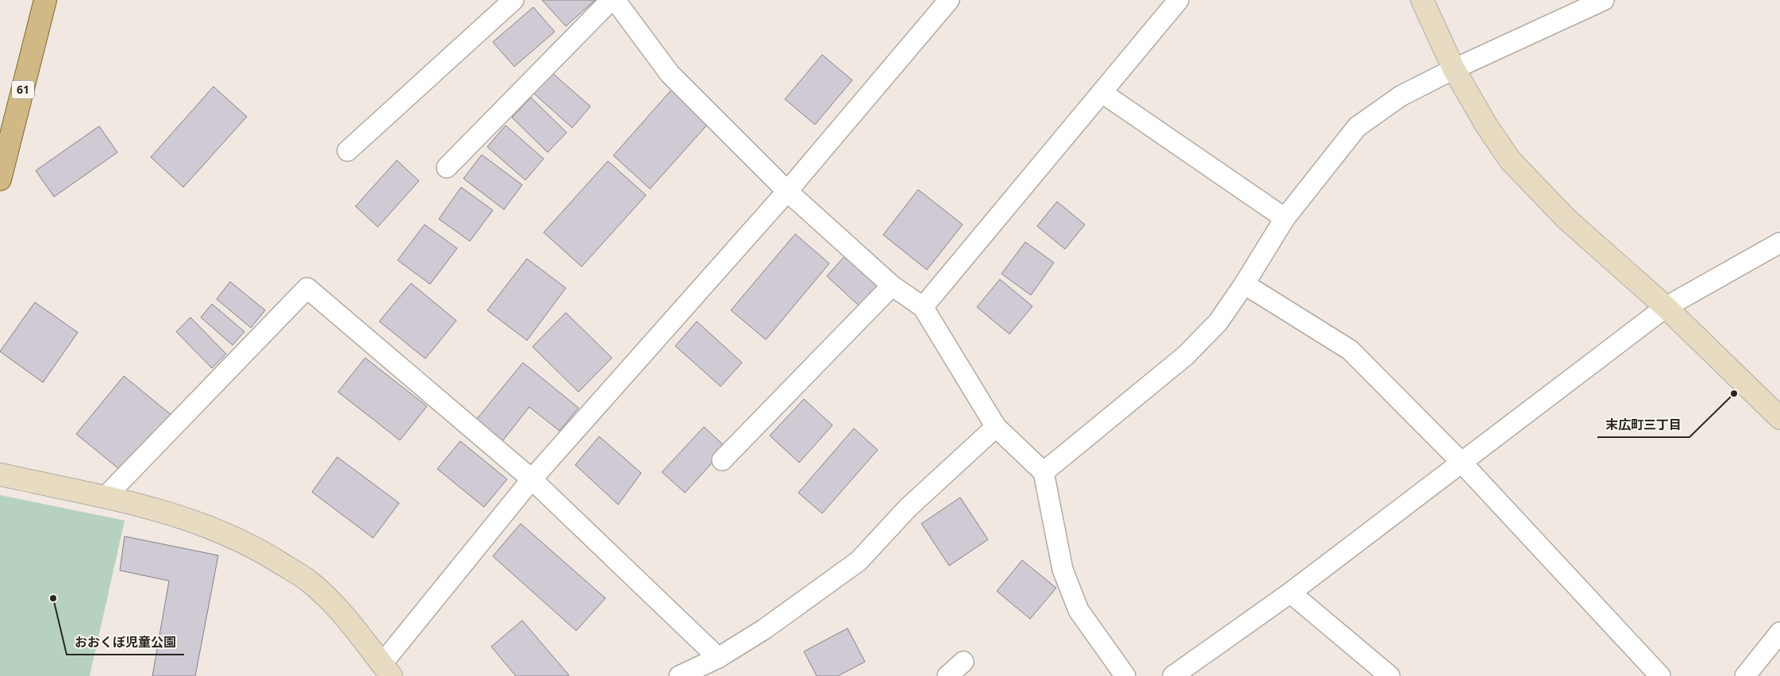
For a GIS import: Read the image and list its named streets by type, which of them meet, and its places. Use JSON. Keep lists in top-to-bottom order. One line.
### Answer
{"streets":{"main road":["61"]},"places":["末広町三丁目","おおくぼ児童公園"]}
